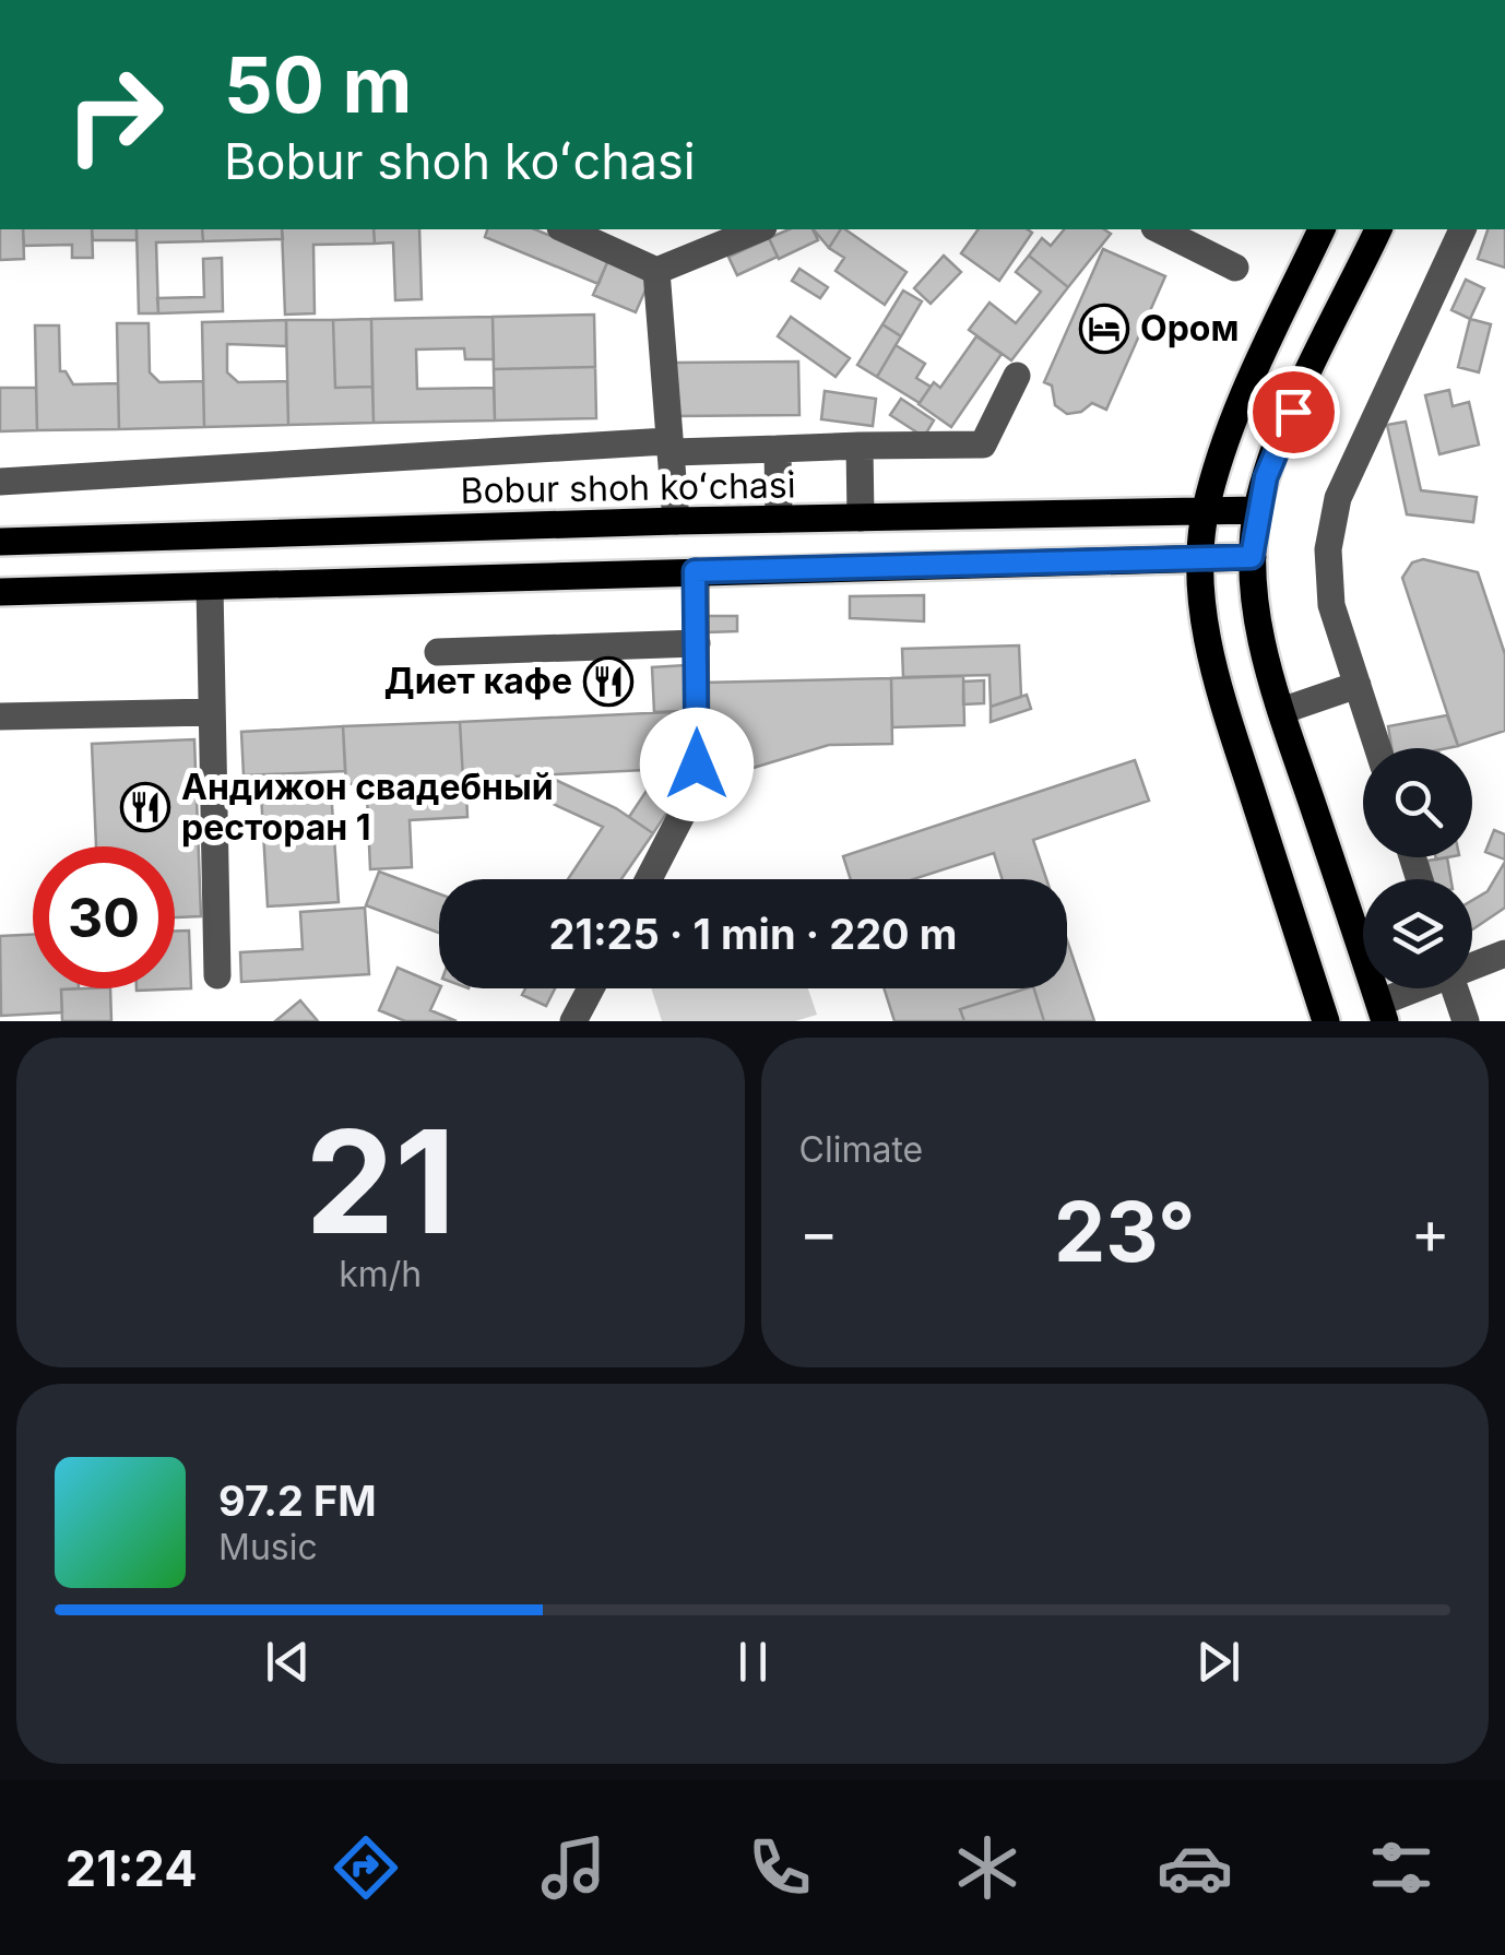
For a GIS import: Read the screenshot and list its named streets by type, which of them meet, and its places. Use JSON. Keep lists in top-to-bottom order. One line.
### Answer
{"streets":{"main road":["Bobur shoh koʻchasi"]},"places":{"hotel":["Ором"],"restaurant":["Диет кафе","Андижон свадебный ресторан 1"]},"page":{"turn":["50 m","Bobur shoh koʻchasi"],"limit":"30","trip":"21:25 · 1 min · 220 m","tile":[["21","km/h"],"Climate"],"heat":["−","23°","+"],"song":["97.2 FM","Music"],"tabs":"21:24"}}
